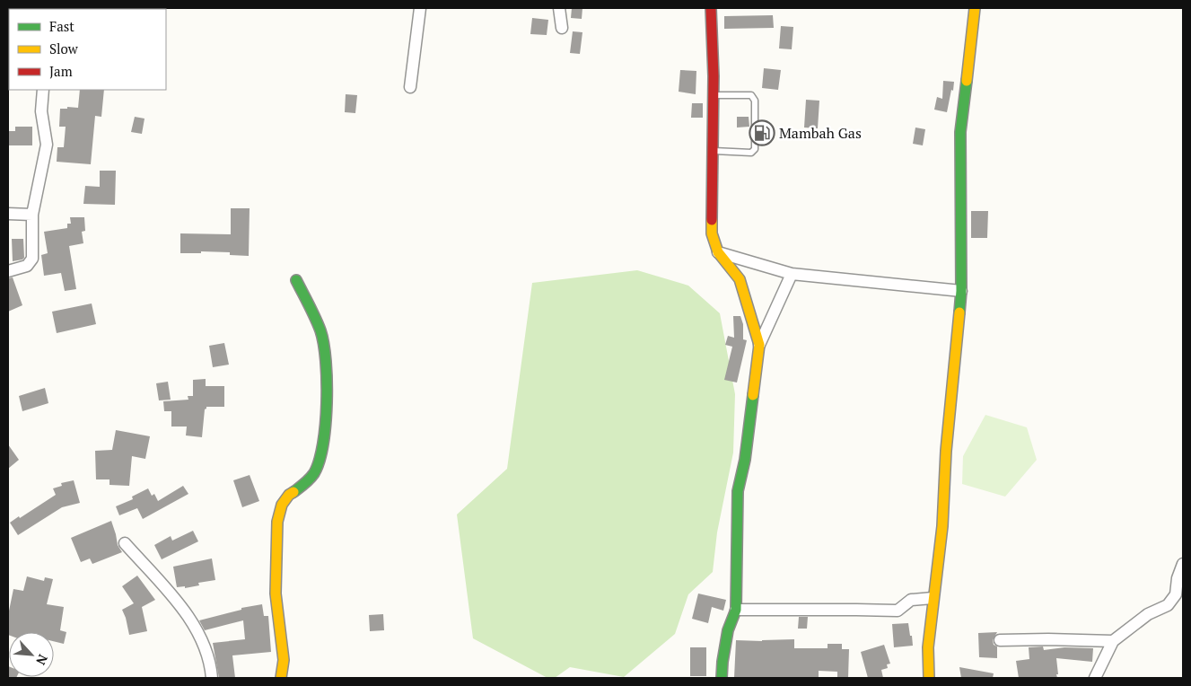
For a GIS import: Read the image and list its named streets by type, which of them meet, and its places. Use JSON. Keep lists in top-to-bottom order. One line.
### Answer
{"places":{"fuel station":["Mambah Gas"]},"legend":["Fast","Slow","Jam"],"north":"bottom right"}
